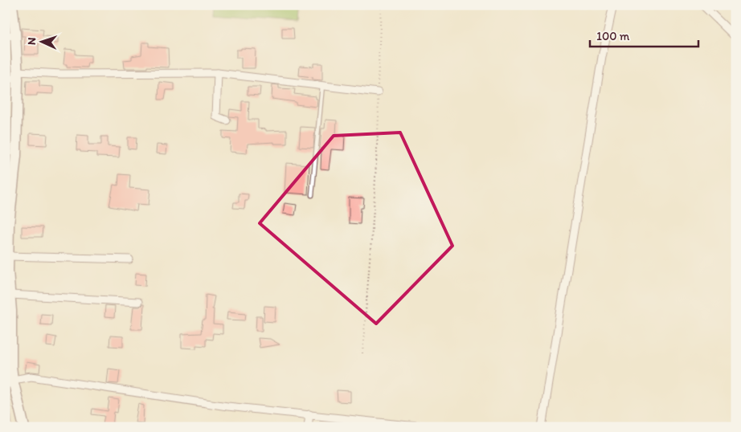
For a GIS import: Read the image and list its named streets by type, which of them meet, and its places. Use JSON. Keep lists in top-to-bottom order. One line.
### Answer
{"scale_bar":"100 m","north":"left"}
